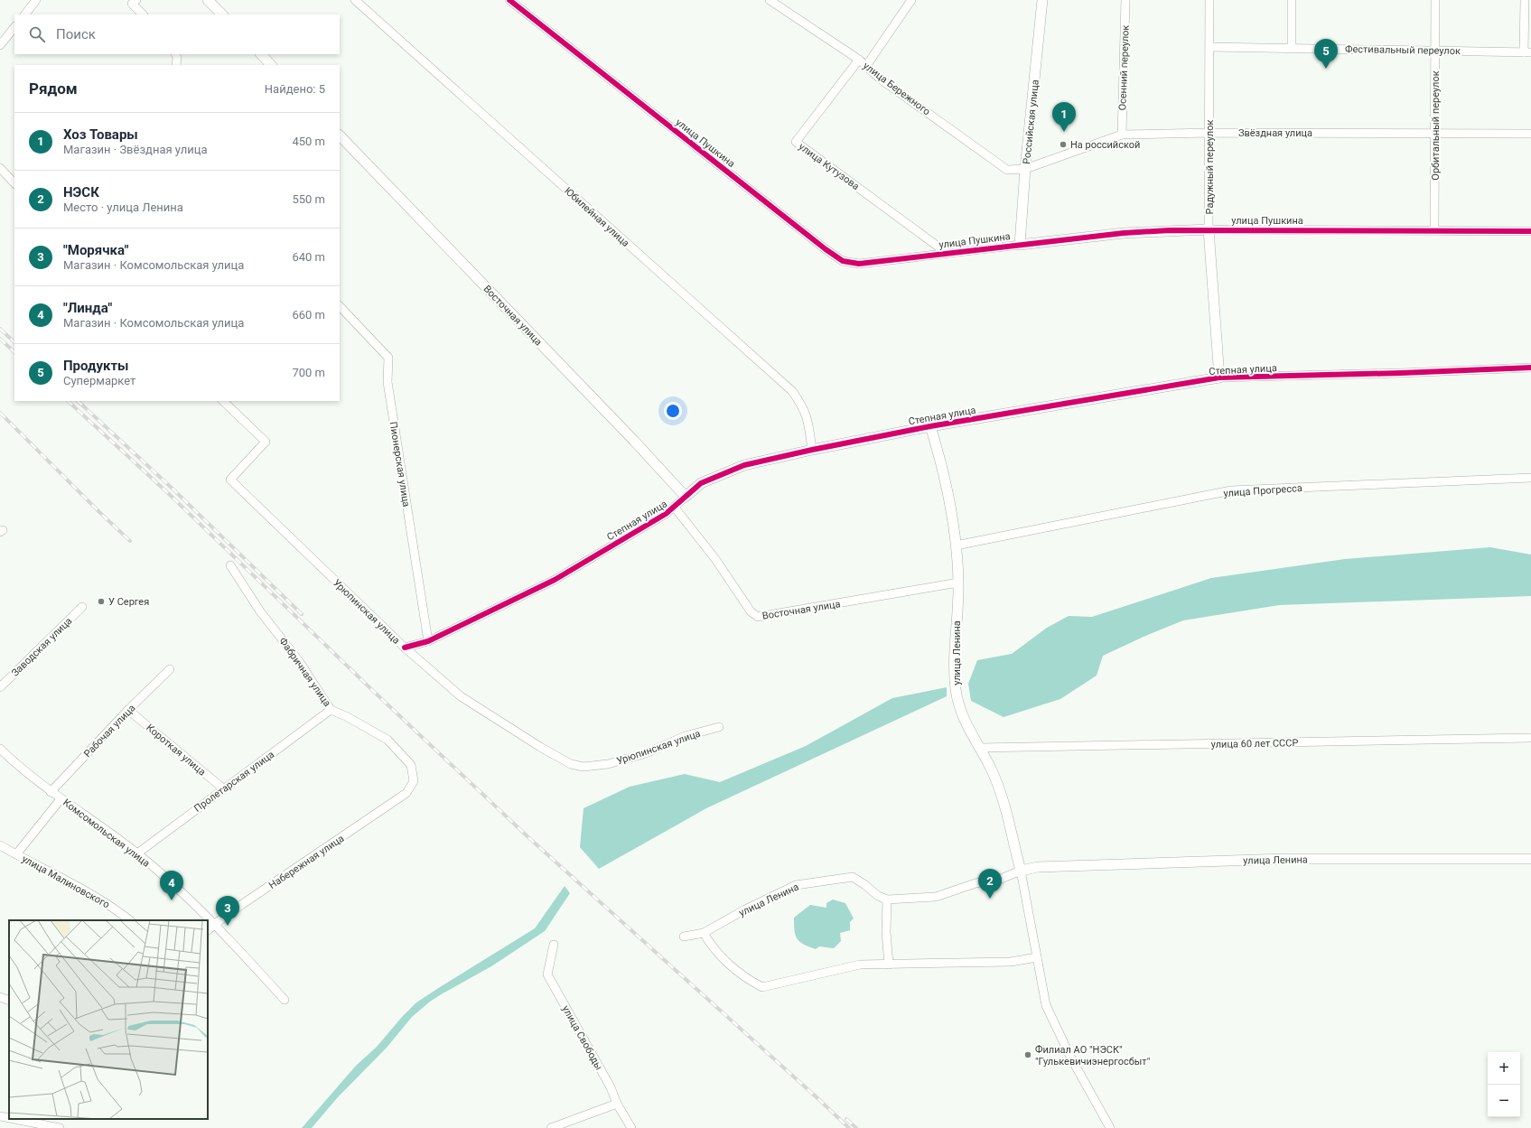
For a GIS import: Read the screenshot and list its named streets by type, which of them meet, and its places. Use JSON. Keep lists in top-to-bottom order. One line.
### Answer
{"streets":{"street":["Фестивальный переулок","Осенний переулок","улица Бережного","Российская улица","Орбитальный переулок","Звёздная улица","улица Пушкина","улица Кутузова","Радужный переулок","Юбилейная улица","Восточная улица","Степная улица","Пионерская улица","улица Прогресса","Урюпинская улица","Заводская улица","улица Ленина","Фабричная улица","Рабочая улица","улица 60 лет СССР","Короткая улица","Пролетарская улица","Комсомольская улица","Набережная улица","улица Малиновского","улица Свободы"]},"crossings":[["Фестивальный переулок","Орбитальный переулок"],["Фестивальный переулок","Радужный переулок"],["Осенний переулок","Звёздная улица"],["улица Бережного","Российская улица"],["улица Бережного","Звёздная улица"],["улица Бережного","улица Кутузова"],["Российская улица","Звёздная улица"],["Российская улица","улица Пушкина"],["Орбитальный переулок","Звёздная улица"],["Орбитальный переулок","улица Пушкина"],["Звёздная улица","Радужный переулок"],["улица Пушкина","улица Кутузова"],["улица Пушкина","Радужный переулок"],["Радужный переулок","Степная улица"],["Юбилейная улица","Степная улица"],["Восточная улица","Степная улица"],["Восточная улица","улица Ленина"],["Степная улица","Пионерская улица"],["Степная улица","Урюпинская улица"],["Степная улица","улица Ленина"],["улица Прогресса","улица Ленина"],["улица Ленина","улица 60 лет СССР"],["Фабричная улица","Пролетарская улица"],["Фабричная улица","Набережная улица"],["Рабочая улица","Короткая улица"],["Рабочая улица","Комсомольская улица"],["Короткая улица","Пролетарская улица"],["Пролетарская улица","Комсомольская улица"],["Комсомольская улица","Набережная улица"]],"places":["На российской","У Сергея","Филиал АО \"НЭСК\" \"Гулькевичиэнергосбыт\""],"page":{"search":"Поиск","pins":["5","1","2","4","3"],"heading":["Рядом","Найдено: 5"],"list":[{"mark":"1","name":"Хоз Товары","note":"Магазин · Звёздная улица","value":"450 m"},{"mark":"2","name":"НЭСК","note":"Место · улица Ленина","value":"550 m"},{"mark":"3","name":"\"Морячка\"","note":"Магазин · Комсомольская улица","value":"640 m"},{"mark":"4","name":"\"Линда\"","note":"Магазин · Комсомольская улица","value":"660 m"},{"mark":"5","name":"Продукты","note":"Супермаркет","value":"700 m"}],"map_buttons":["+","−"]}}
